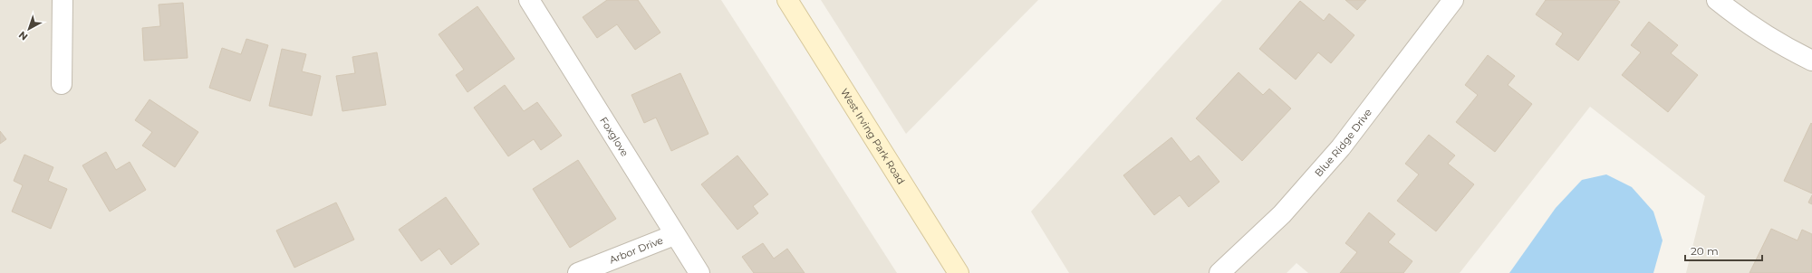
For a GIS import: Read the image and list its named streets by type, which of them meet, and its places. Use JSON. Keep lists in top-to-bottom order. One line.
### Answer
{"streets":{"main road":["West Irving Park Road"],"street":["Foxglove","Blue Ridge Drive","Arbor Drive"]},"crossings":[["Foxglove","Arbor Drive"]],"scale_bar":"20 m","north":"bottom left"}
